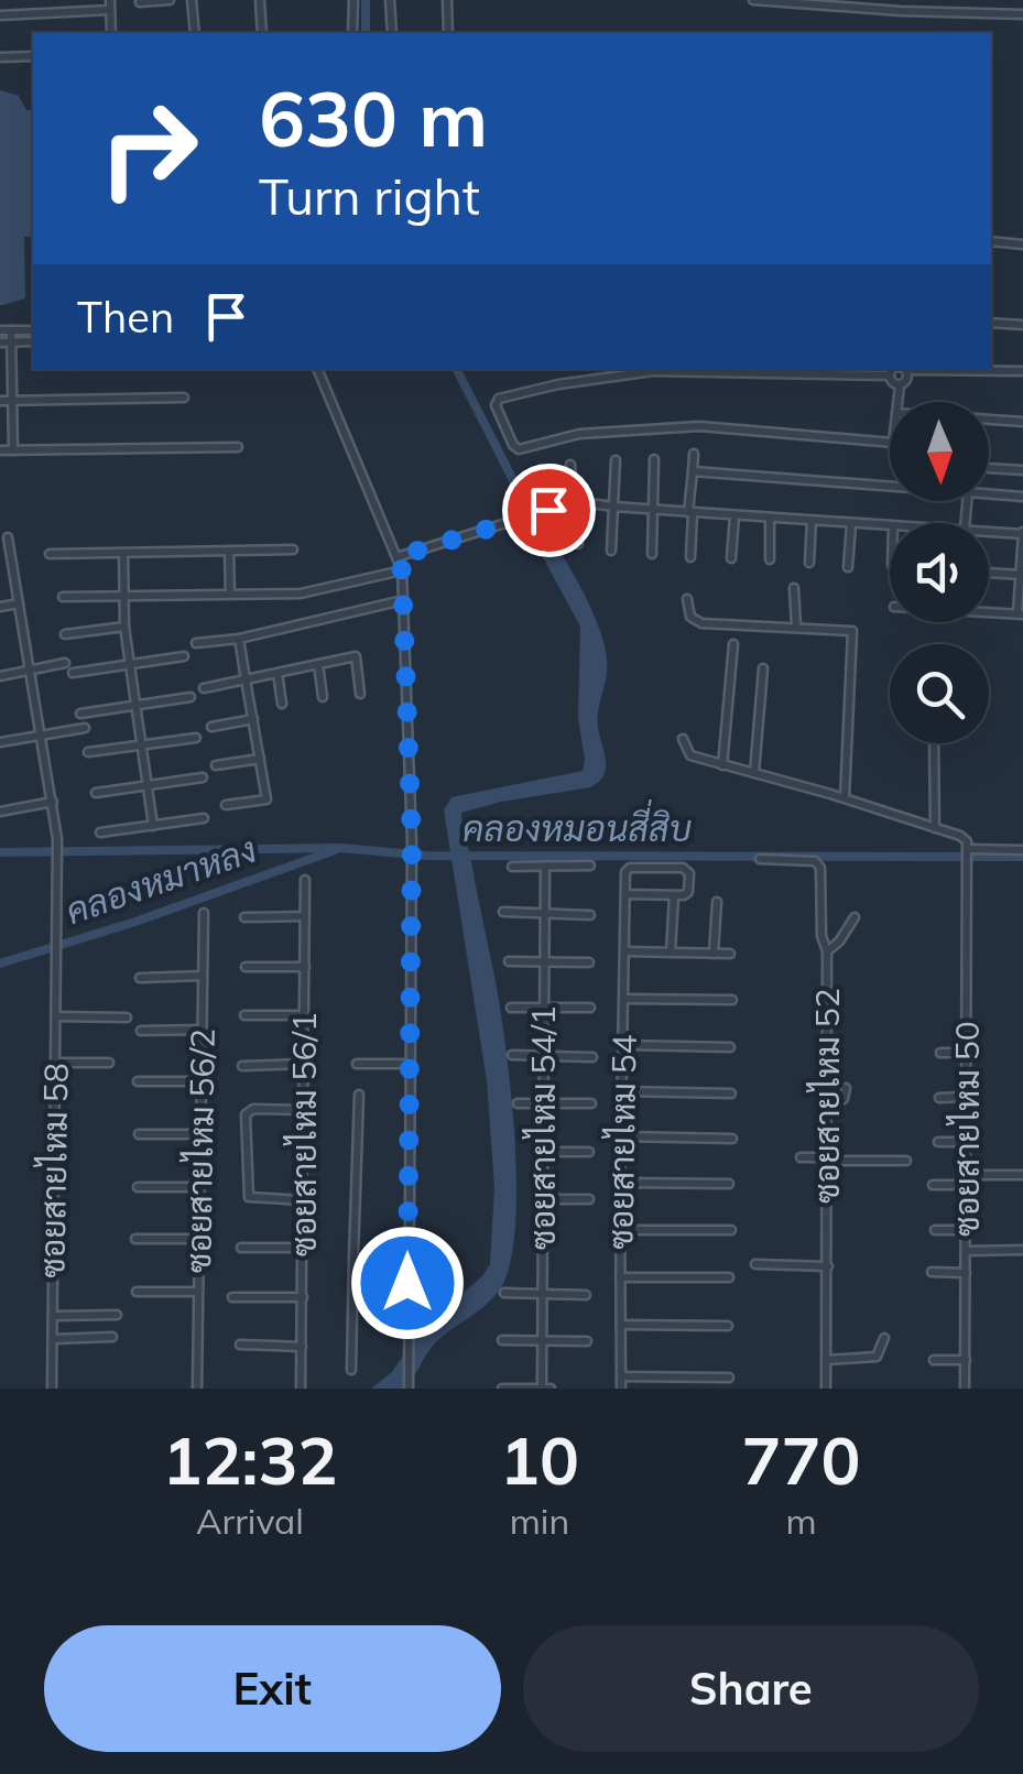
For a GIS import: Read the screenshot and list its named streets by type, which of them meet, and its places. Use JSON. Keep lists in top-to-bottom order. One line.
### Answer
{"streets":{"street":["ซอยสายไหม 52","ซอยสายไหม 54/1","ซอยสายไหม 50","ซอยสายไหม 56/1","ซอยสายไหม 54","ซอยสายไหม 56/2","ซอยสายไหม 58"]},"water":["คลองหมอนสี่สิบ","คลองหมาหลง"],"north":"bottom","page":{"turn":["630 m","Turn right"],"then":"Then","eta":["12:32","Arrival","10","min","770","m"],"buttons":["Exit","Share"]}}
